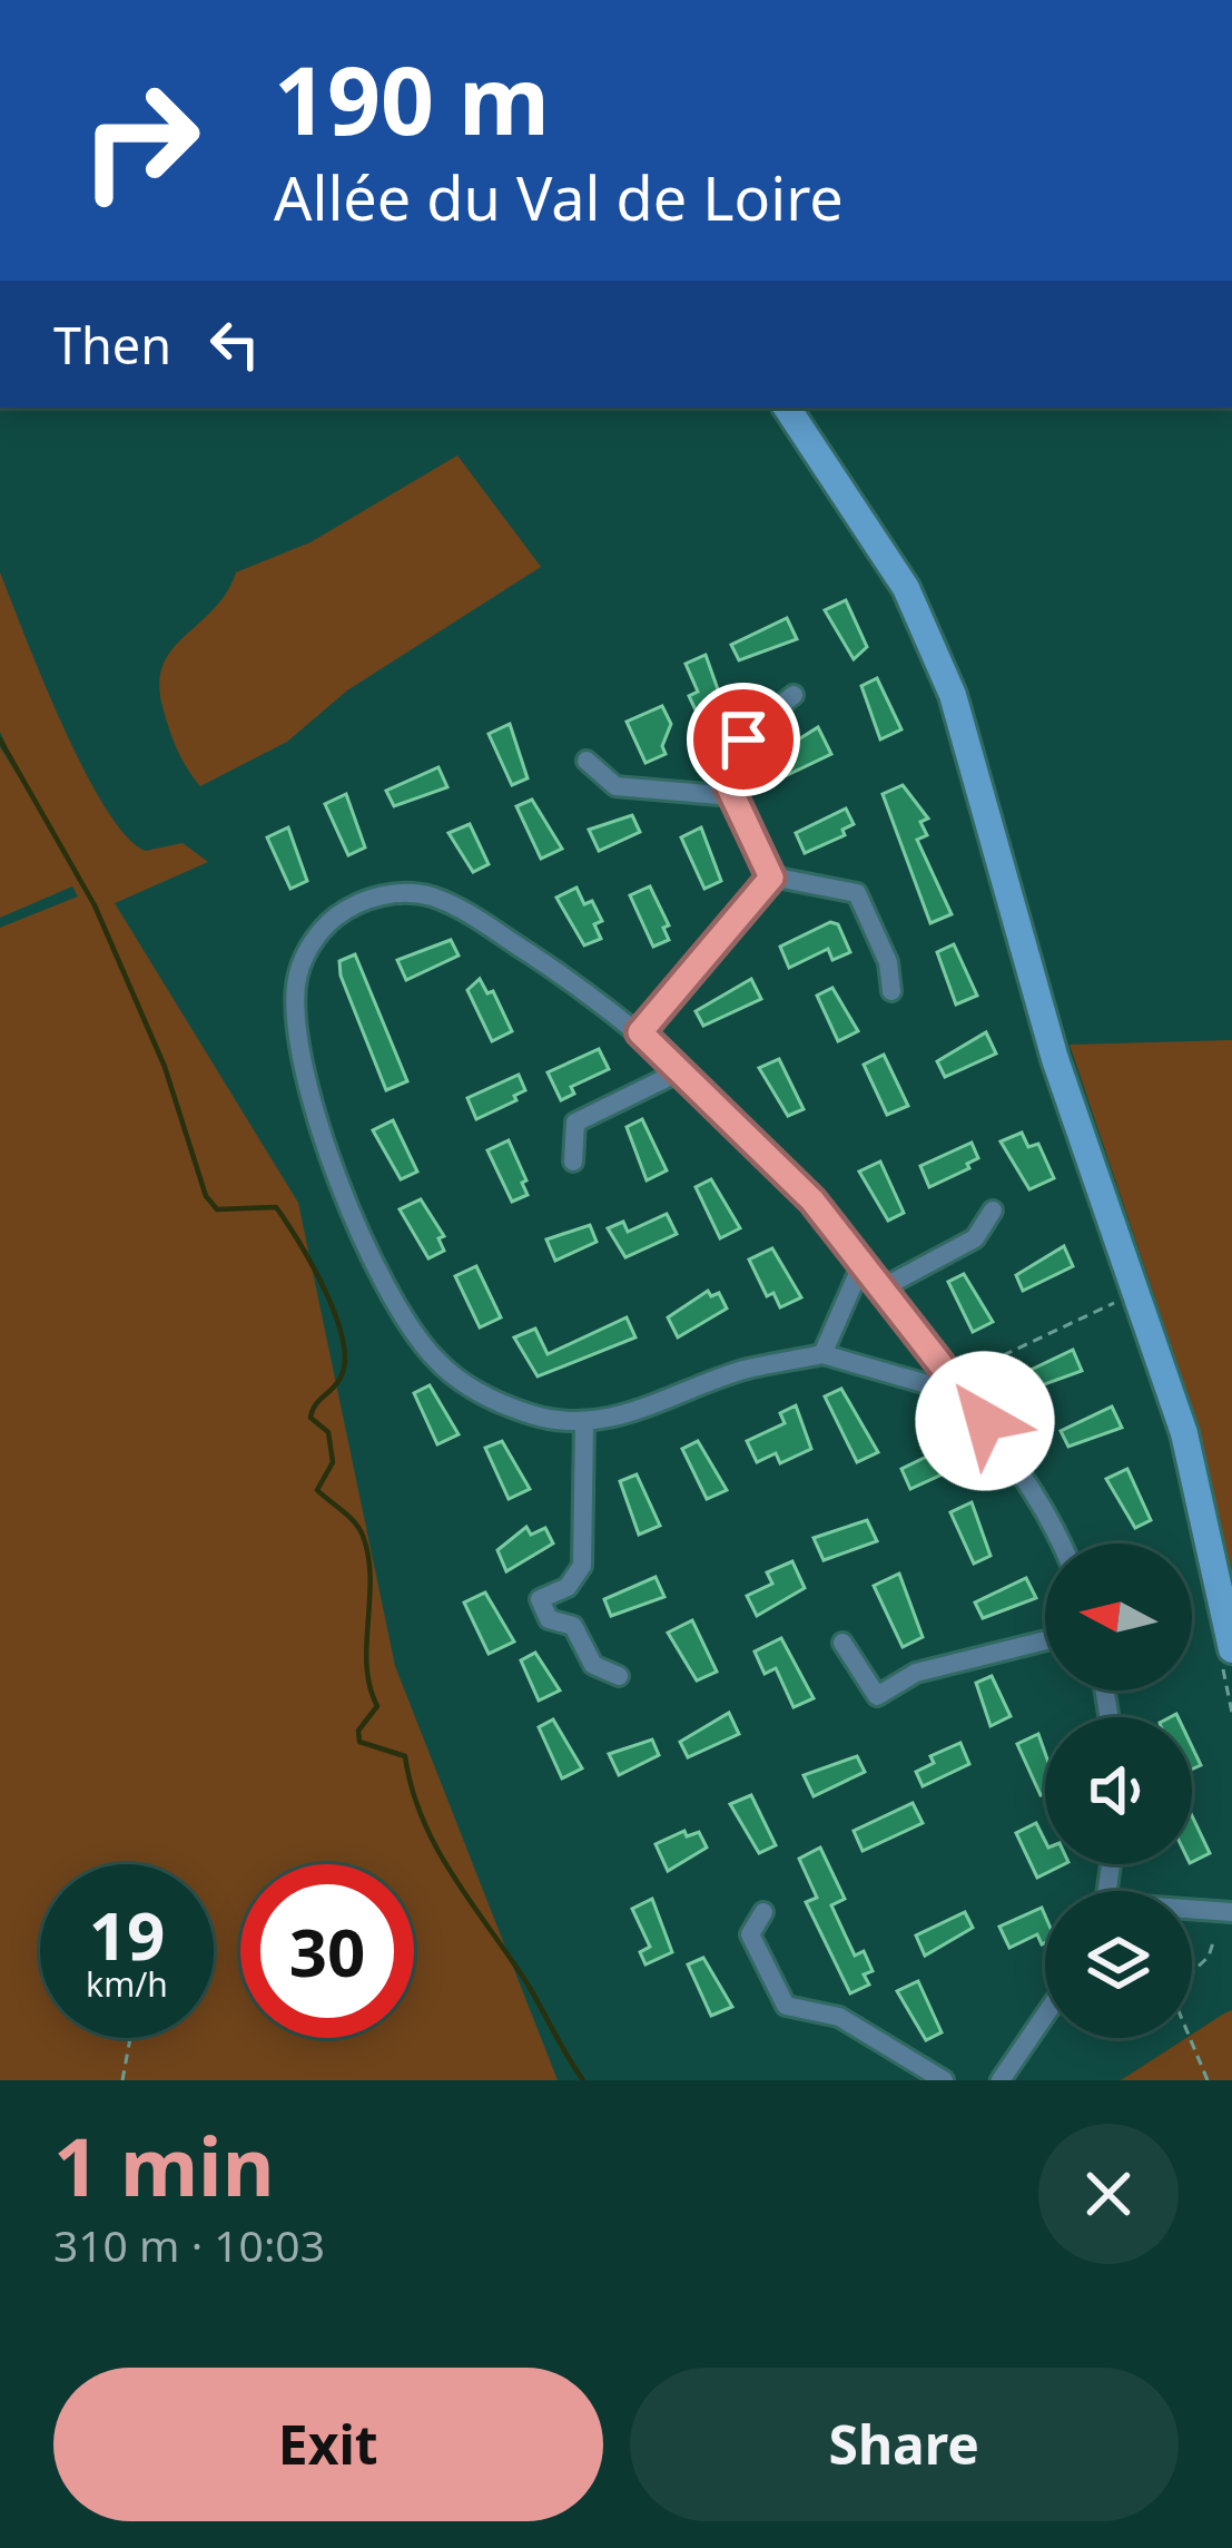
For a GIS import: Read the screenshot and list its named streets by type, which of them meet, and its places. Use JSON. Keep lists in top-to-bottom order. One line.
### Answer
{"north":"left","page":{"turn":["190 m","Allée du Val de Loire"],"then":"Then","speed":"19 km/h","limit":"30","heading":["1 min","310 m · 10:03"],"buttons":["Exit","Share"]}}
